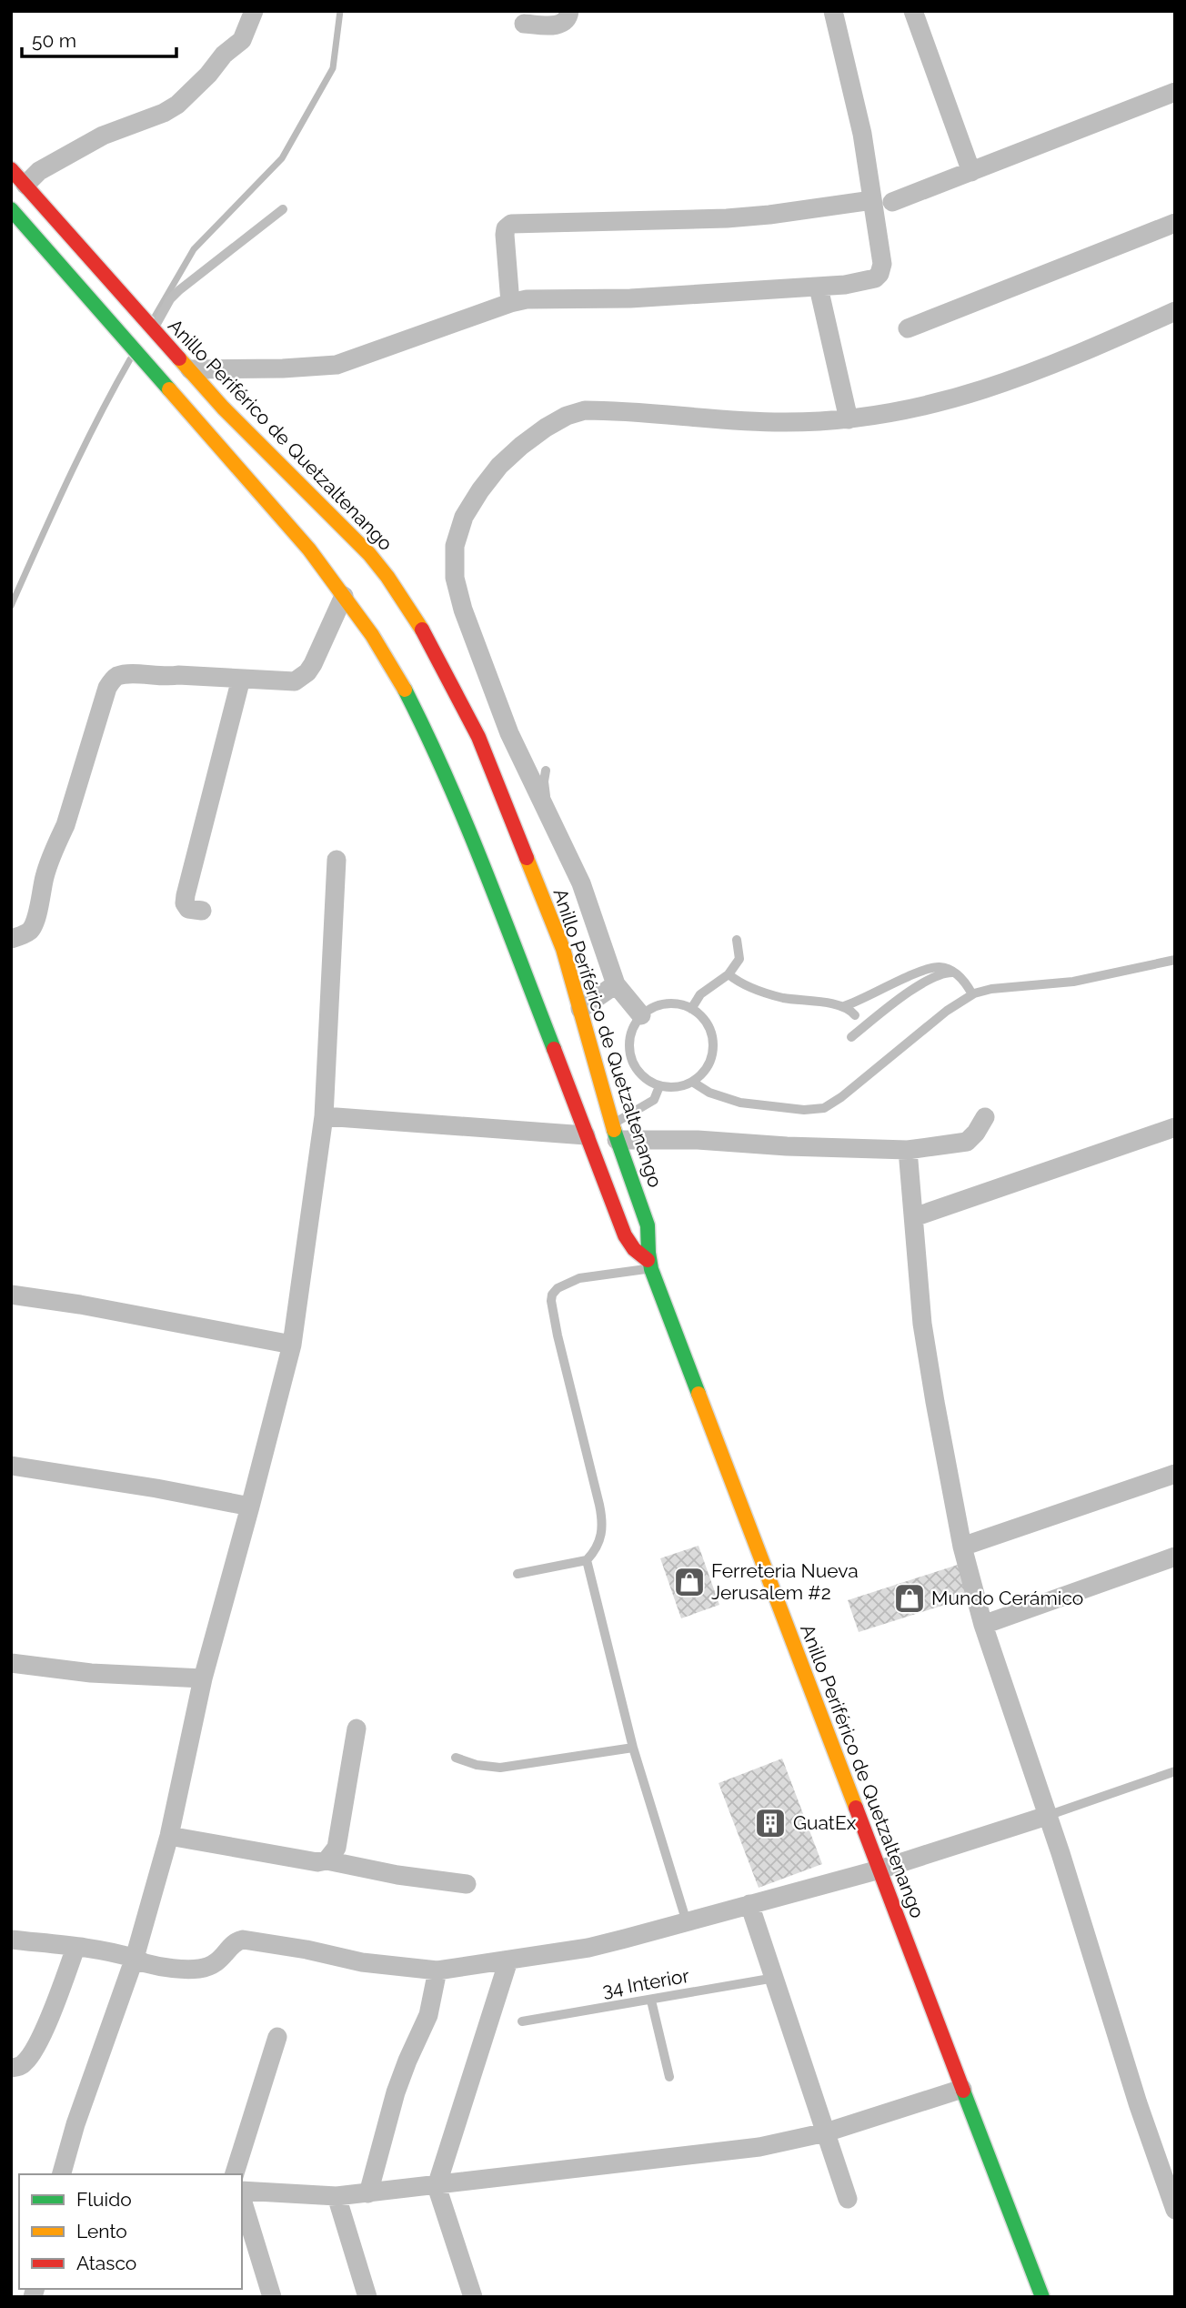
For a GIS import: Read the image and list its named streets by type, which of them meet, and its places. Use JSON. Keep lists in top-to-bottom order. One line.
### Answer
{"streets":{"highway":["Anillo Periférico de Quetzaltenango"],"lane":["34 Interior"]},"places":{"shop":["Ferreteria Nueva Jerusalem #2","Mundo Cerámico"],"building":["GuatEx"]},"legend":["Fluido","Lento","Atasco"],"scale_bar":"50 m"}
